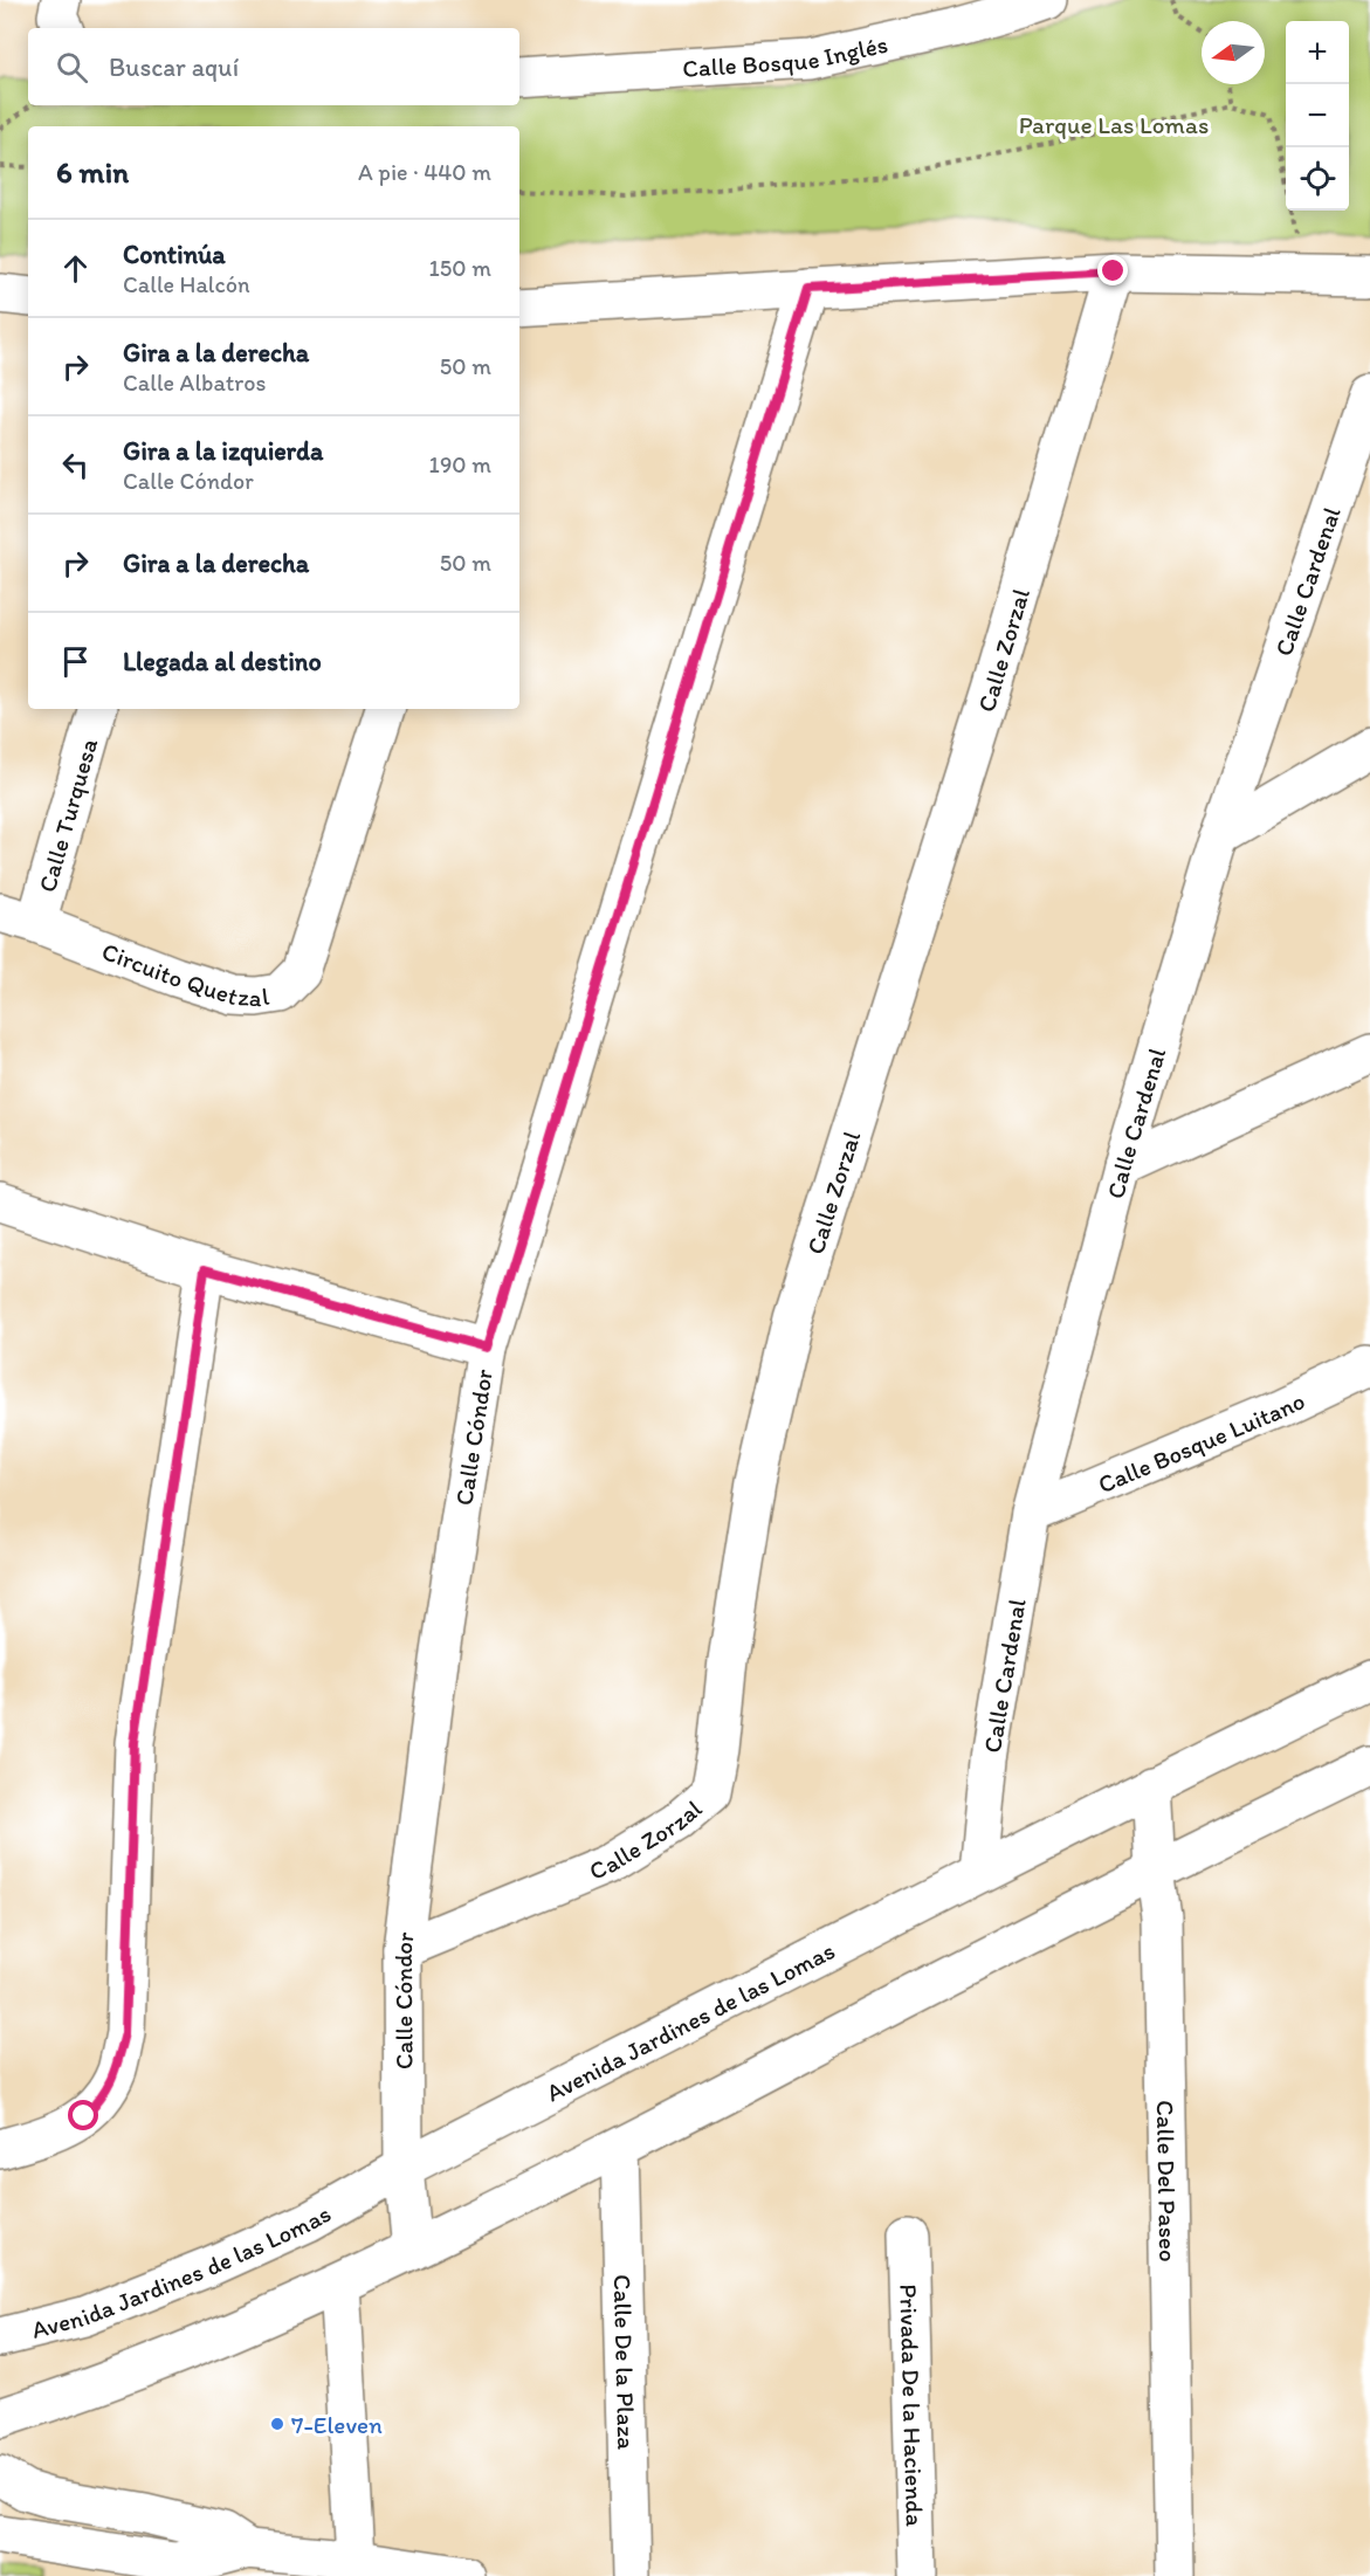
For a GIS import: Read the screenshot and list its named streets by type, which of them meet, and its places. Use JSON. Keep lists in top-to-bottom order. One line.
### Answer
{"streets":{"street":["Calle Bosque Inglés","Calle Cardenal","Calle Zorzal","Calle Turquesa","Circuito Quetzal","Calle Cóndor","Calle Bosque Luitano","Avenida Jardines de las Lomas","Calle Del Paseo","Calle De la Plaza","Privada De la Hacienda"]},"crossings":[["Calle Cardenal","Calle Bosque Luitano"],["Calle Cardenal","Avenida Jardines de las Lomas"],["Calle Zorzal","Calle Cóndor"],["Calle Turquesa","Circuito Quetzal"],["Calle Cóndor","Avenida Jardines de las Lomas"],["Avenida Jardines de las Lomas","Calle Del Paseo"]],"parks":["Parque Las Lomas"],"places":["7-Eleven"],"north":"left","page":{"map_buttons":["+","−"],"search":"Buscar aquí","heading":["6 min","A pie · 440 m"],"list":[["Continúa","Calle Halcón","150 m"],["Gira a la derecha","Calle Albatros","50 m"],["Gira a la izquierda","Calle Cóndor","190 m"],["Gira a la derecha","50 m"],"Llegada al destino"]}}
